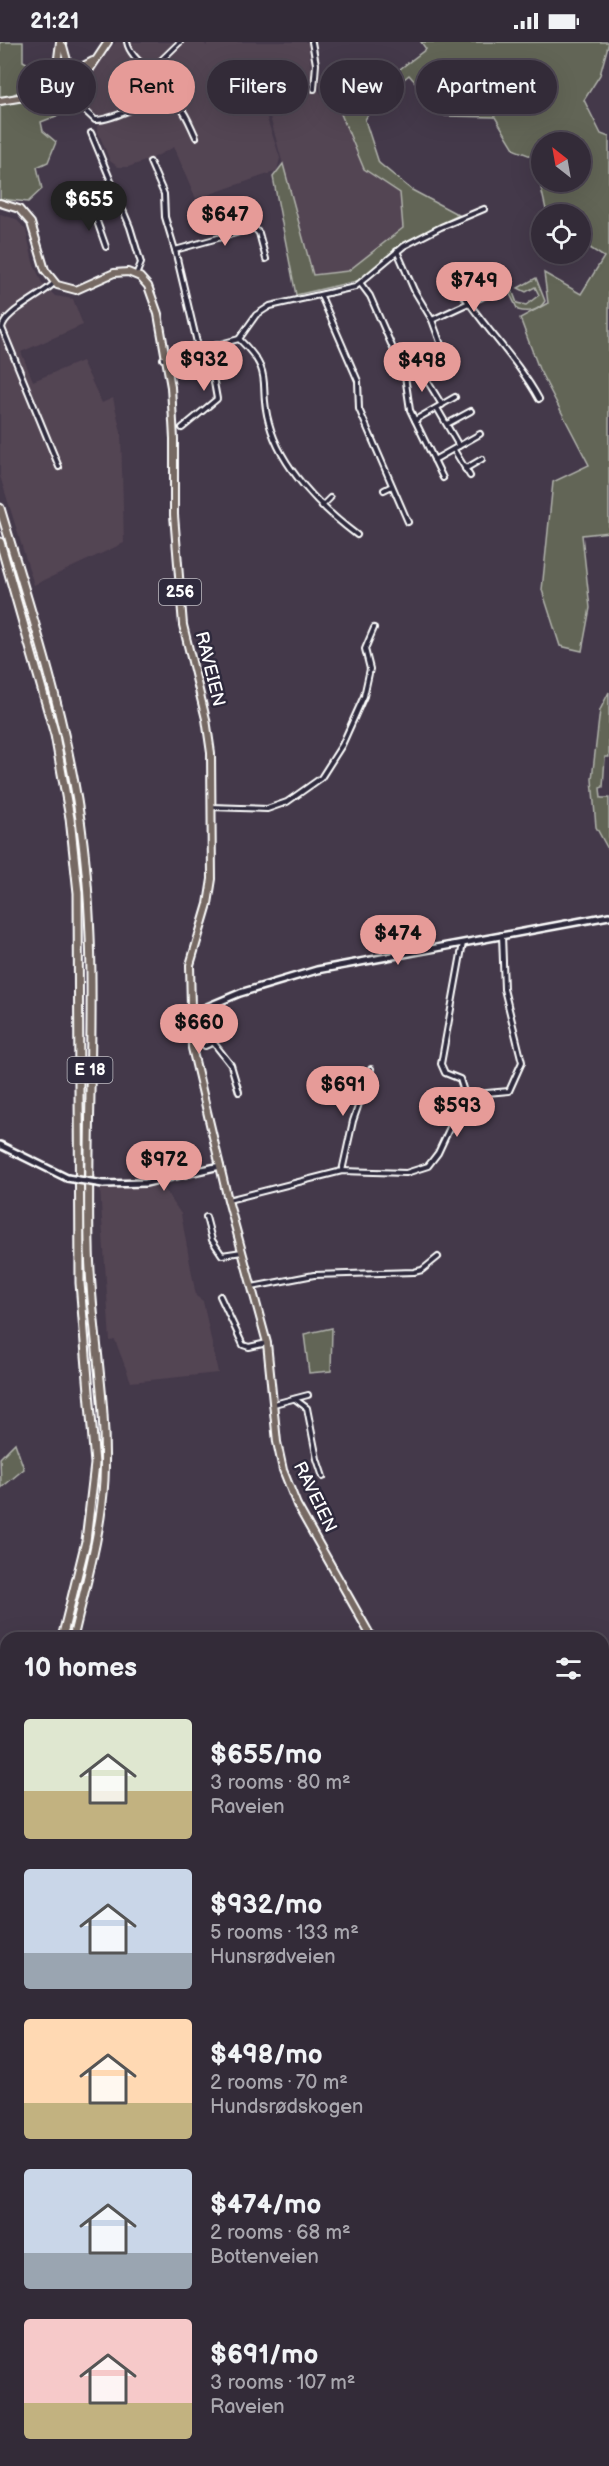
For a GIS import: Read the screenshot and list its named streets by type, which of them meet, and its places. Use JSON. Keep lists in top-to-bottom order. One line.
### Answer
{"streets":{"highway":["E 18"],"main road":["256","RAVEIEN"]},"north":"top left","page":{"status":"21:21","chip":["Buy","Rent","Filters","New","Apartment"],"price":["$655","$647","$749","$932","$498","$474","$660","$691","$593","$972"],"heading":"10 homes","list":[{"name":"$655/mo","note":"3 rooms · 80 m² · Raveien"},{"name":"$932/mo","note":"5 rooms · 133 m² · Hunsrødveien"},{"name":"$498/mo","note":"2 rooms · 70 m² · Hundsrødskogen"},{"name":"$474/mo","note":"2 rooms · 68 m² · Bottenveien"},{"name":"$691/mo","note":"3 rooms · 107 m² · Raveien"}]}}
